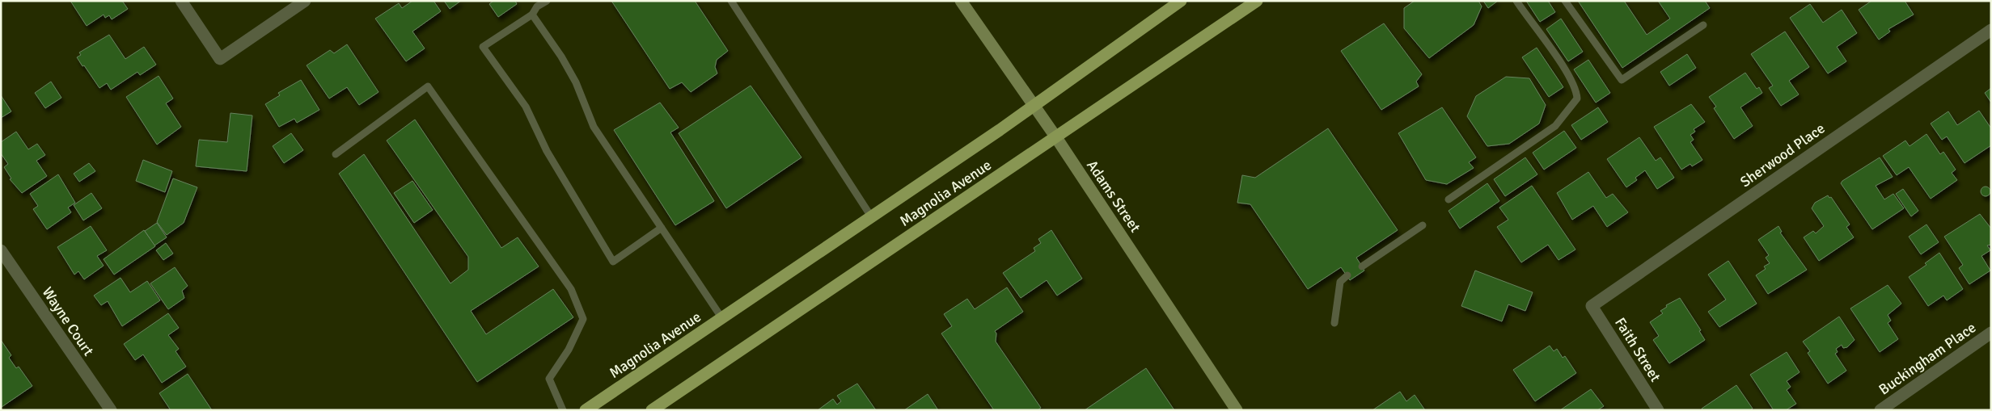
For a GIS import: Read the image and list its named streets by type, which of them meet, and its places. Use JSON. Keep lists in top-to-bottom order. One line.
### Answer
{"streets":{"main road":["Magnolia Avenue","Adams Street"],"street":["Sherwood Place","Wayne Court","Faith Street","Buckingham Place"]},"crossings":[["Sherwood Place","Faith Street"],["Magnolia Avenue","Adams Street"]]}
